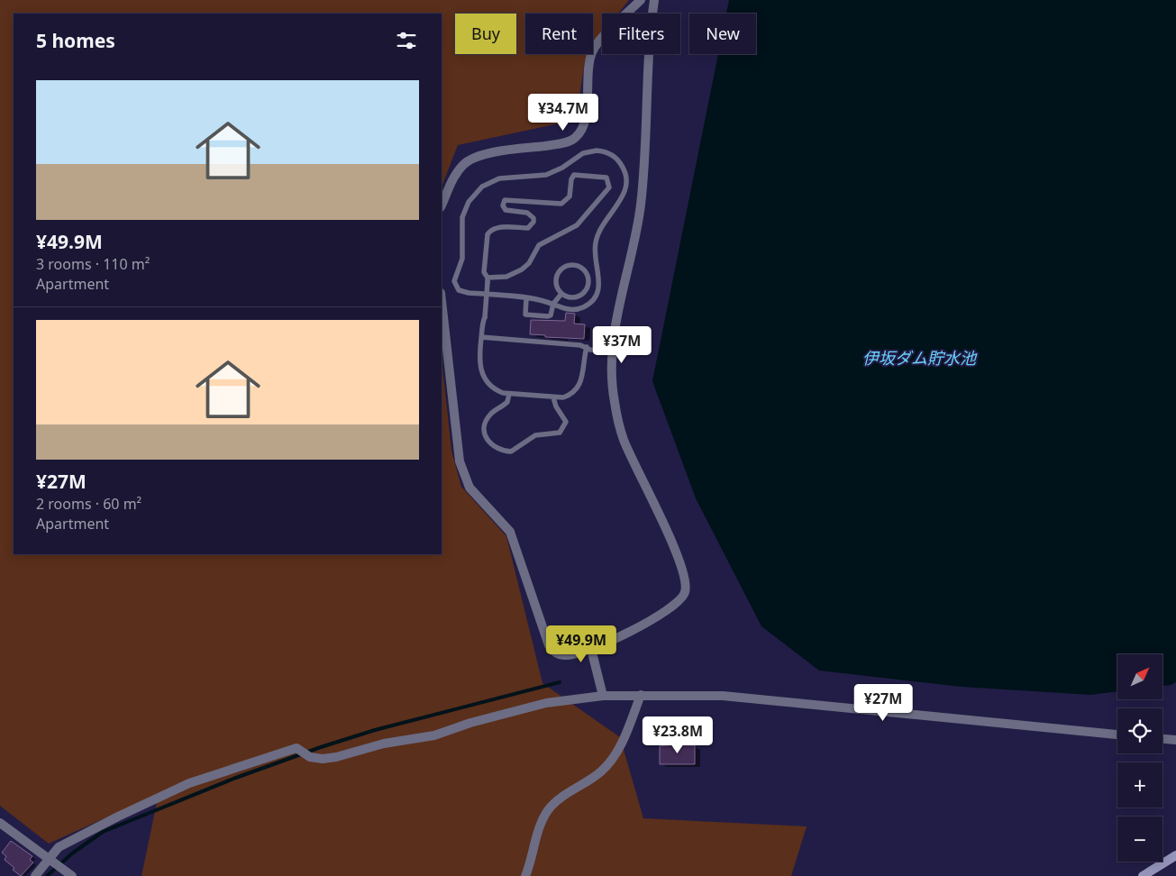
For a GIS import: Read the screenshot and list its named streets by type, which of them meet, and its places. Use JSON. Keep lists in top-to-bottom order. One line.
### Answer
{"water":["伊坂ダム貯水池"],"north":"top right","page":{"chip":["Buy","Rent","Filters","New"],"heading":"5 homes","list":[{"name":"¥49.9M","note":"3 rooms · 110 m² · Apartment"},{"name":"¥27M","note":"2 rooms · 60 m² · Apartment"}],"price":["¥34.7M","¥37M","¥49.9M","¥27M","¥23.8M"],"map_buttons":["+","−"]}}
